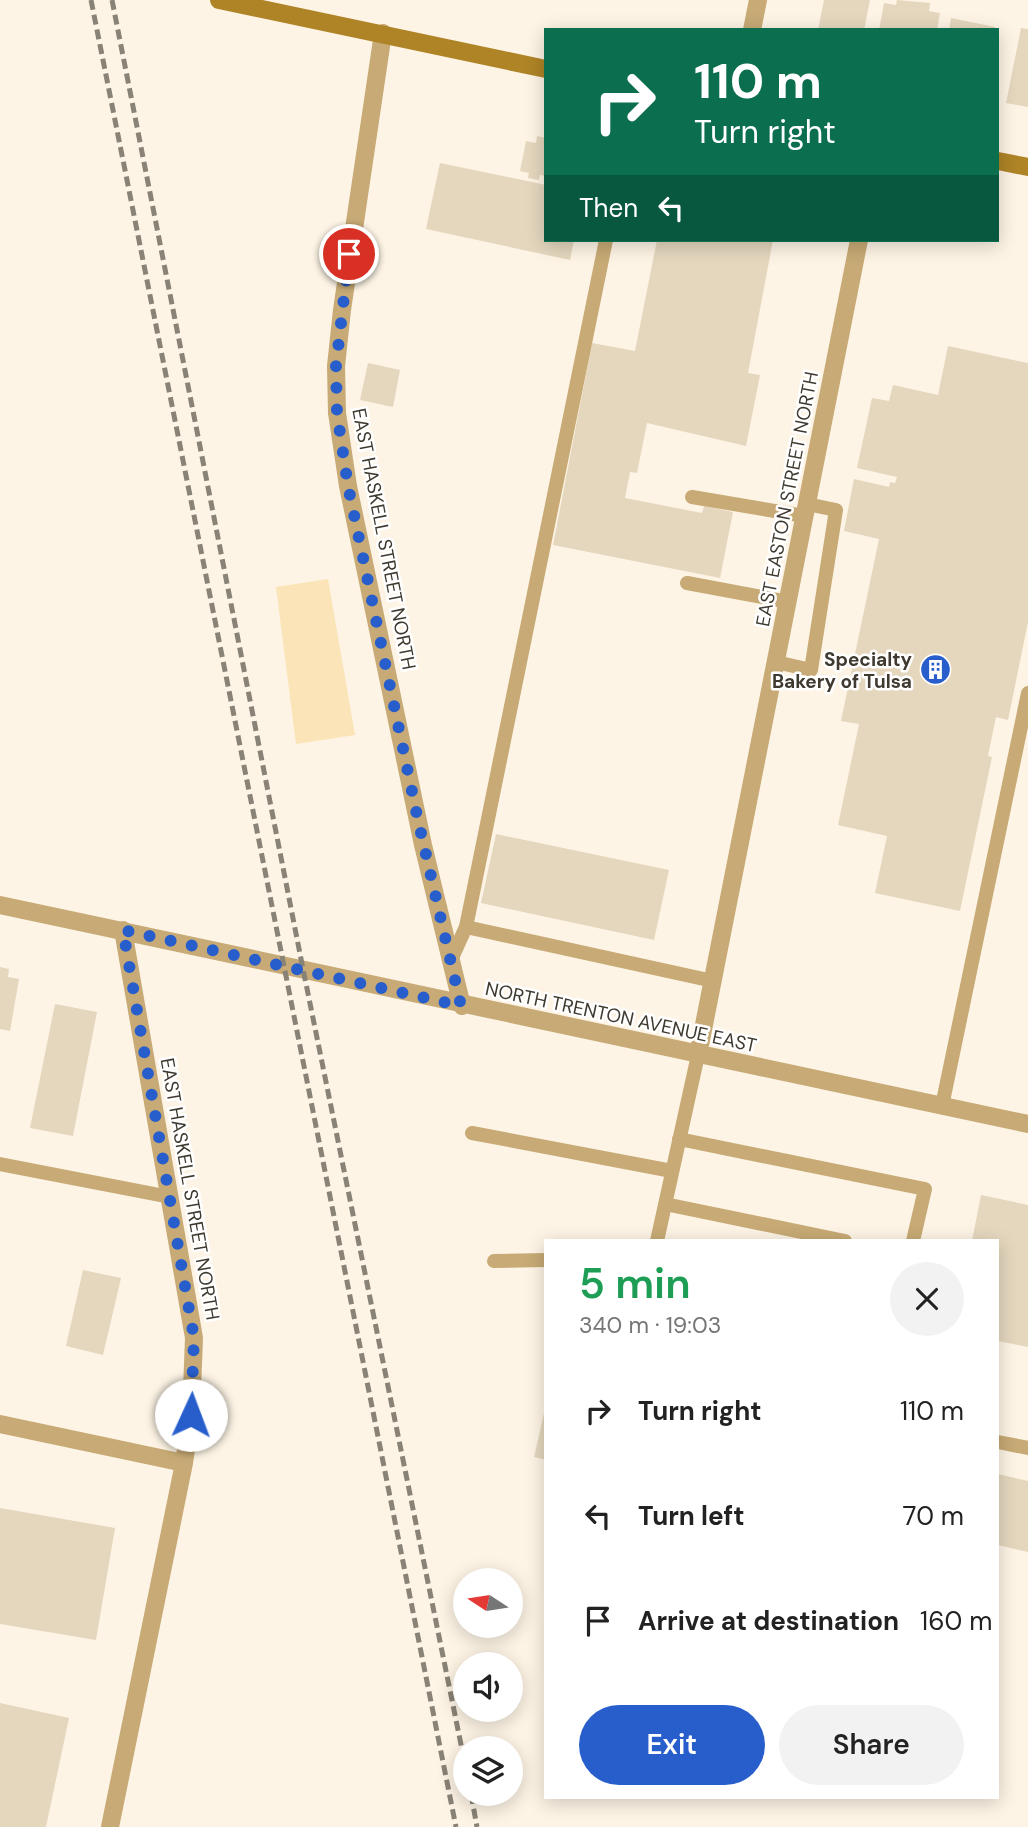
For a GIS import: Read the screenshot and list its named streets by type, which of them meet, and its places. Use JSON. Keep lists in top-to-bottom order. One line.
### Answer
{"streets":{"street":["EAST EASTON STREET NORTH","EAST HASKELL STREET NORTH","NORTH TRENTON AVENUE EAST"]},"crossings":[["EAST EASTON STREET NORTH","NORTH TRENTON AVENUE EAST"],["EAST HASKELL STREET NORTH","NORTH TRENTON AVENUE EAST"]],"places":{"building":["Specialty Bakery of Tulsa"]},"north":"left","page":{"turn":["110 m","Turn right"],"then":"Then","heading":["5 min","340 m · 19:03"],"list":[{"name":"Turn right","value":"110 m"},{"name":"Turn left","value":"70 m"},{"name":"Arrive at destination","value":"160 m"}],"buttons":["Exit","Share"]}}
